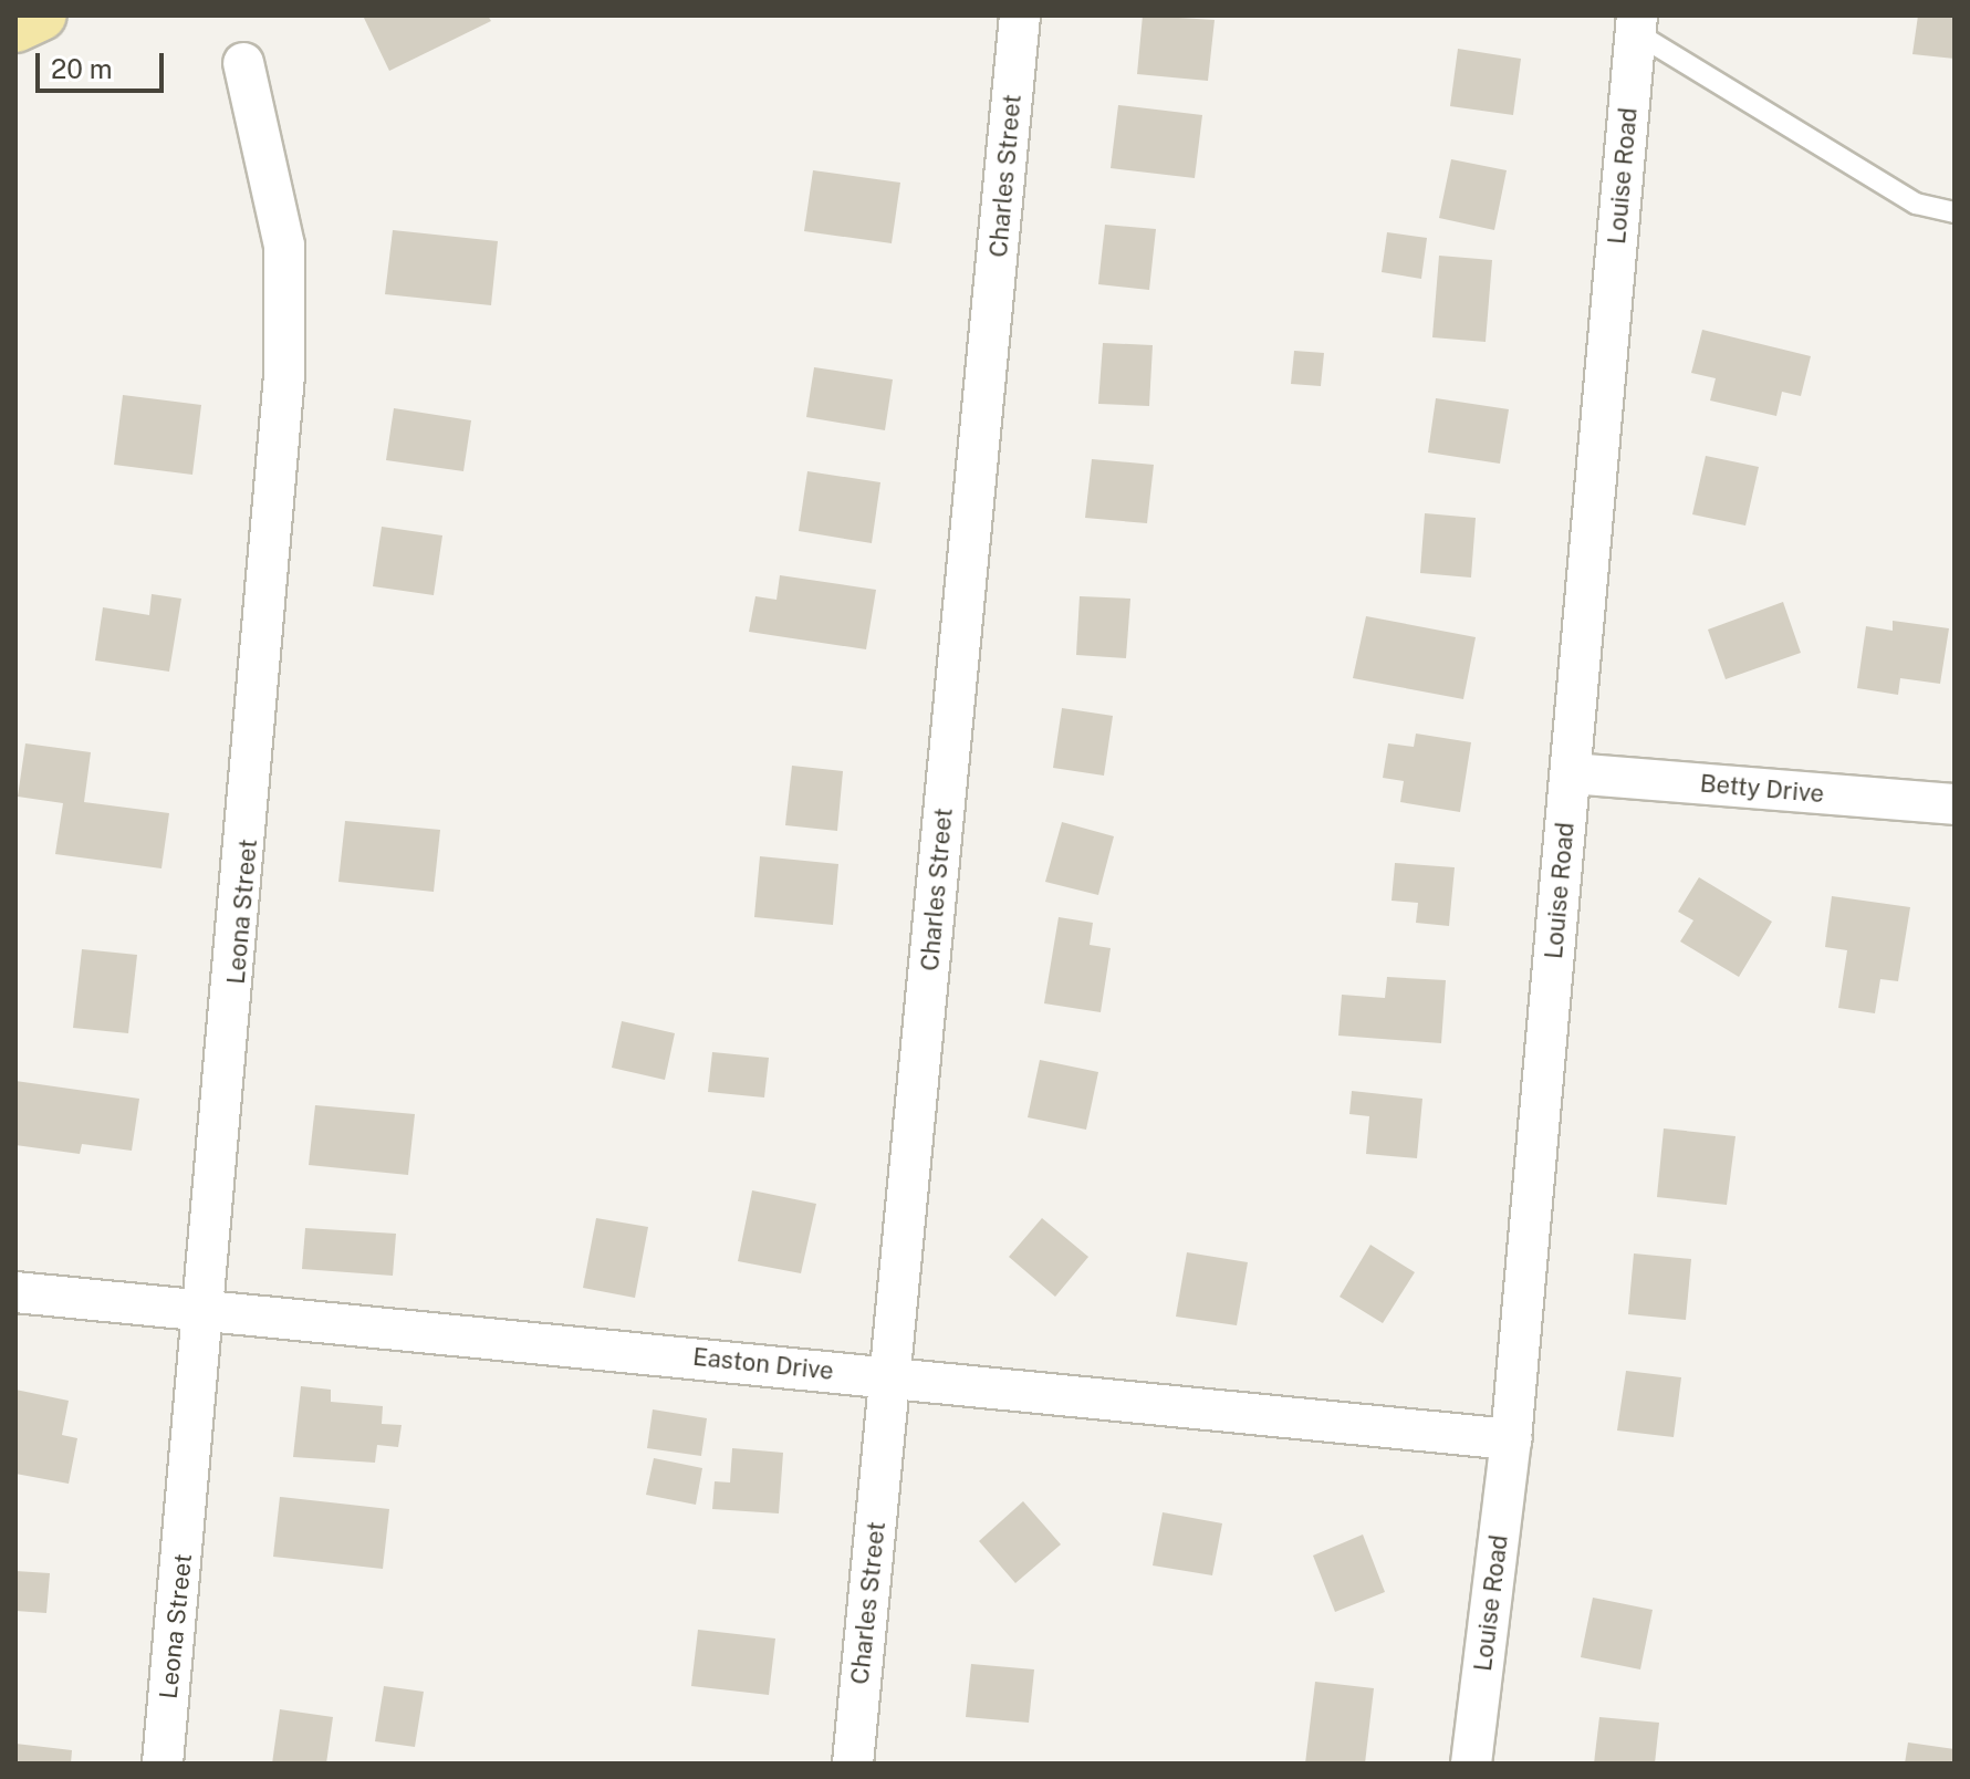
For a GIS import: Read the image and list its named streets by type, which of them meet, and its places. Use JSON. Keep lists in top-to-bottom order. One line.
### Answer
{"streets":{"street":["Charles Street","Louise Road","Betty Drive","Leona Street","Easton Drive"]},"crossings":[["Charles Street","Easton Drive"],["Louise Road","Betty Drive"],["Louise Road","Easton Drive"],["Leona Street","Easton Drive"]],"scale_bar":"20 m"}
